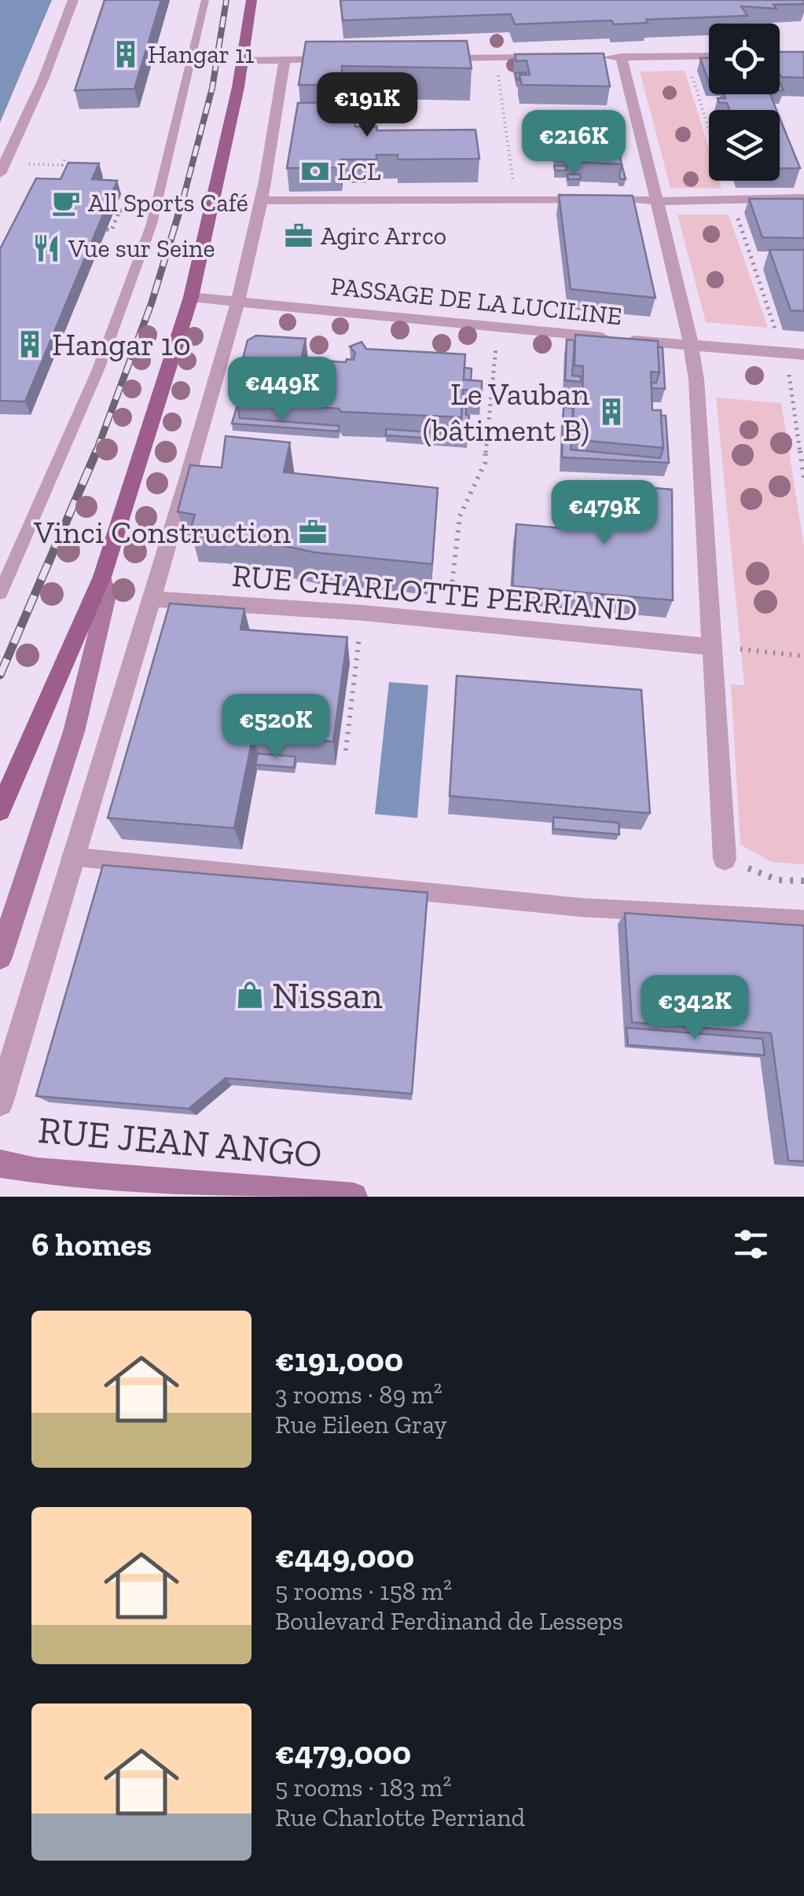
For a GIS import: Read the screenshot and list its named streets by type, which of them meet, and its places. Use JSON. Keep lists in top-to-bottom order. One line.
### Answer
{"streets":{"street":["PASSAGE DE LA LUCILINE","RUE CHARLOTTE PERRIAND","RUE JEAN ANGO"]},"places":{"building":["Hangar 11","Hangar 10","Le Vauban (bâtiment B)"],"bank":["LCL"],"cafe":["All Sports Café"],"office":["Agirc Arrco","Vinci Construction"],"restaurant":["Vue sur Seine"],"shop":["Nissan"]},"page":{"price":["€191K","€216K","€449K","€479K","€520K","€342K"],"heading":"6 homes","list":[{"name":"€191,000","note":"3 rooms · 89 m² · Rue Eileen Gray"},{"name":"€449,000","note":"5 rooms · 158 m² · Boulevard Ferdinand de Lesseps"},{"name":"€479,000","note":"5 rooms · 183 m² · Rue Charlotte Perriand"}]}}
